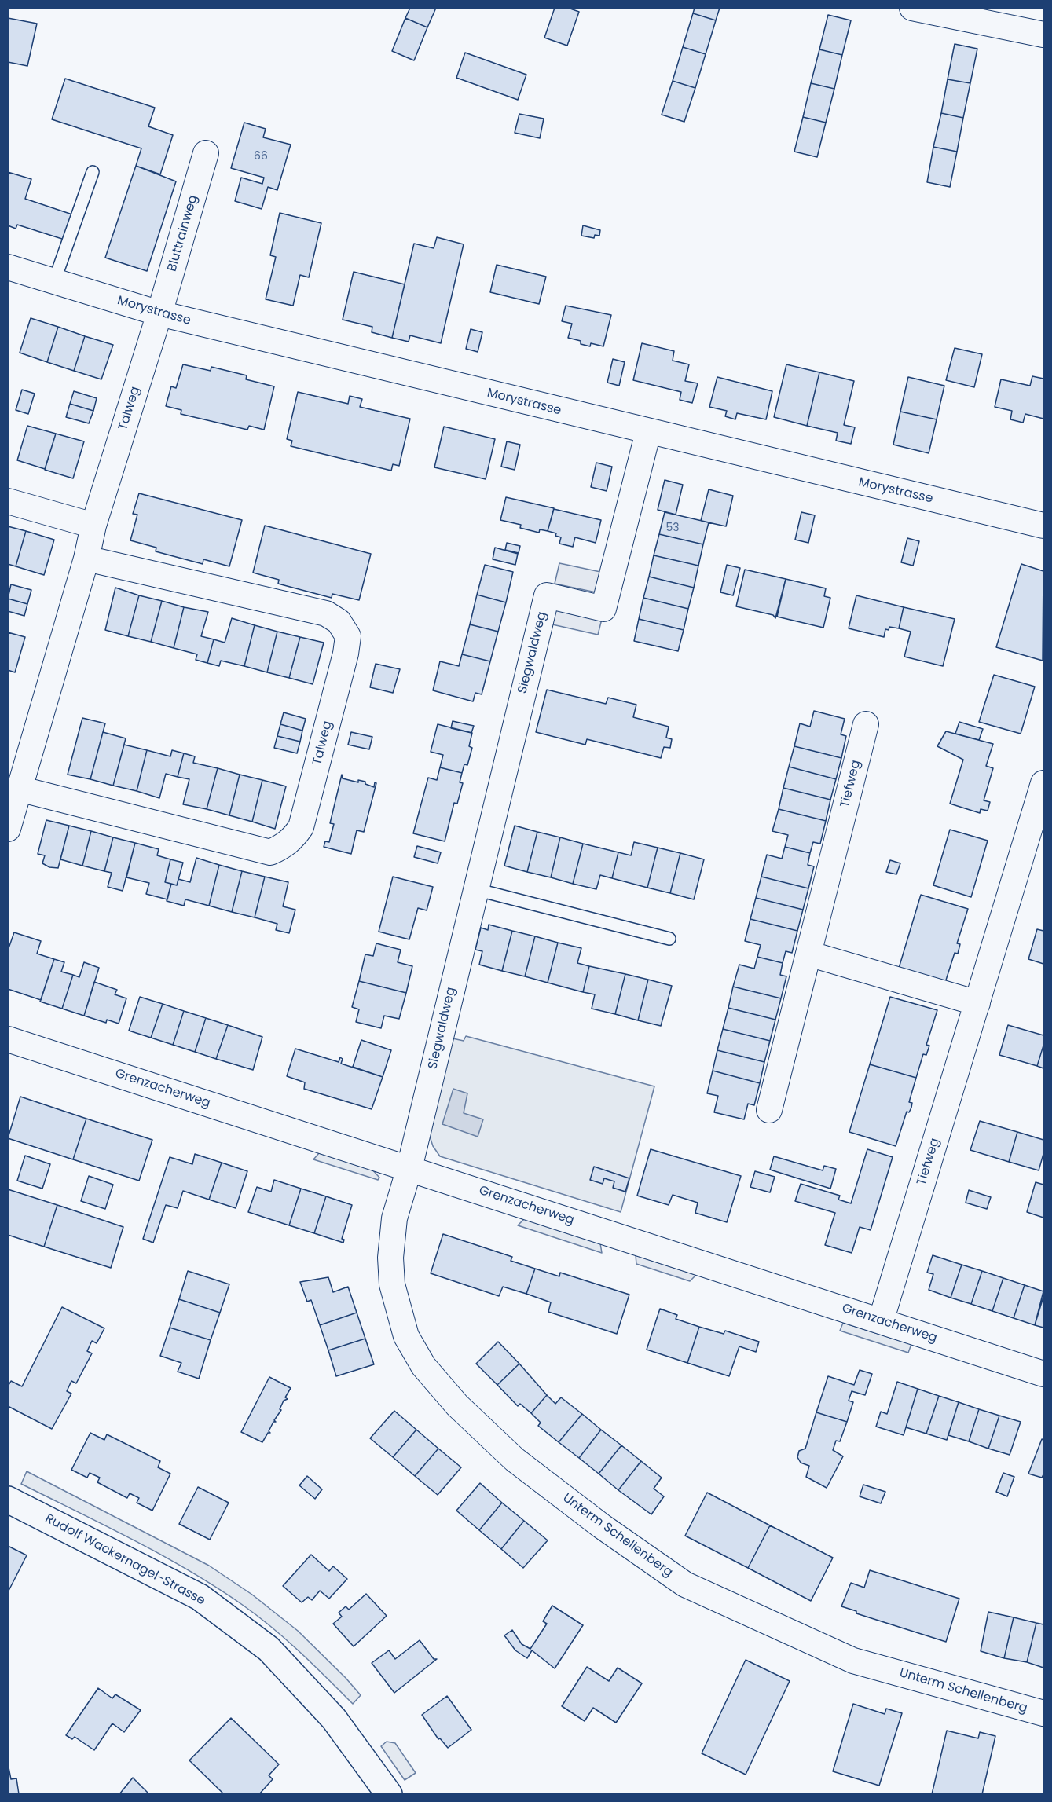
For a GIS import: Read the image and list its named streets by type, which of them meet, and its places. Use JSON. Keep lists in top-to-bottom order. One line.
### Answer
{"streets":{"street":["Bluttrainweg","Morystrasse","Talweg","Siegwaldweg","Tiefweg","Grenzacherweg","Unterm Schellenberg","Rudolf Wackernagel-Strasse"]},"crossings":[["Bluttrainweg","Morystrasse"],["Bluttrainweg","Talweg"],["Morystrasse","Talweg"],["Morystrasse","Siegwaldweg"],["Siegwaldweg","Grenzacherweg"],["Siegwaldweg","Unterm Schellenberg"],["Tiefweg","Grenzacherweg"],["Grenzacherweg","Unterm Schellenberg"]],"house_numbers":["66","53"]}
